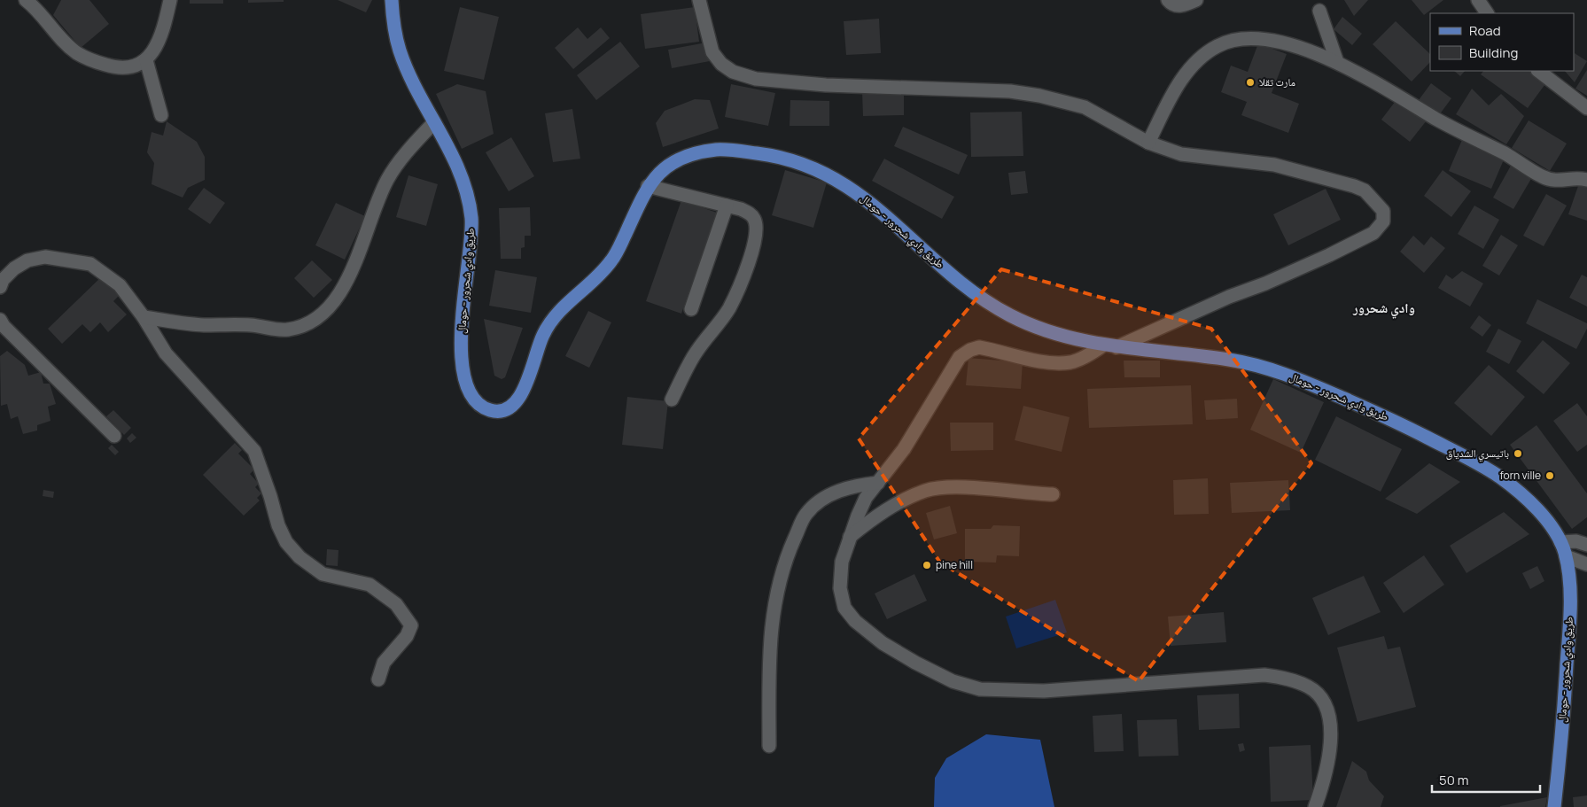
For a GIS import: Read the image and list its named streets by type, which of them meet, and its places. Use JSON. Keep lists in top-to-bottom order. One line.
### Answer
{"streets":{"main road":["طريق وادي شحرور - حومال"]},"districts":["وادي شحرور"],"places":["مارت تقلا","باتيسري الشدياق","forn ville","pine hill"],"legend":["Road","Building"],"scale_bar":"50 m"}
